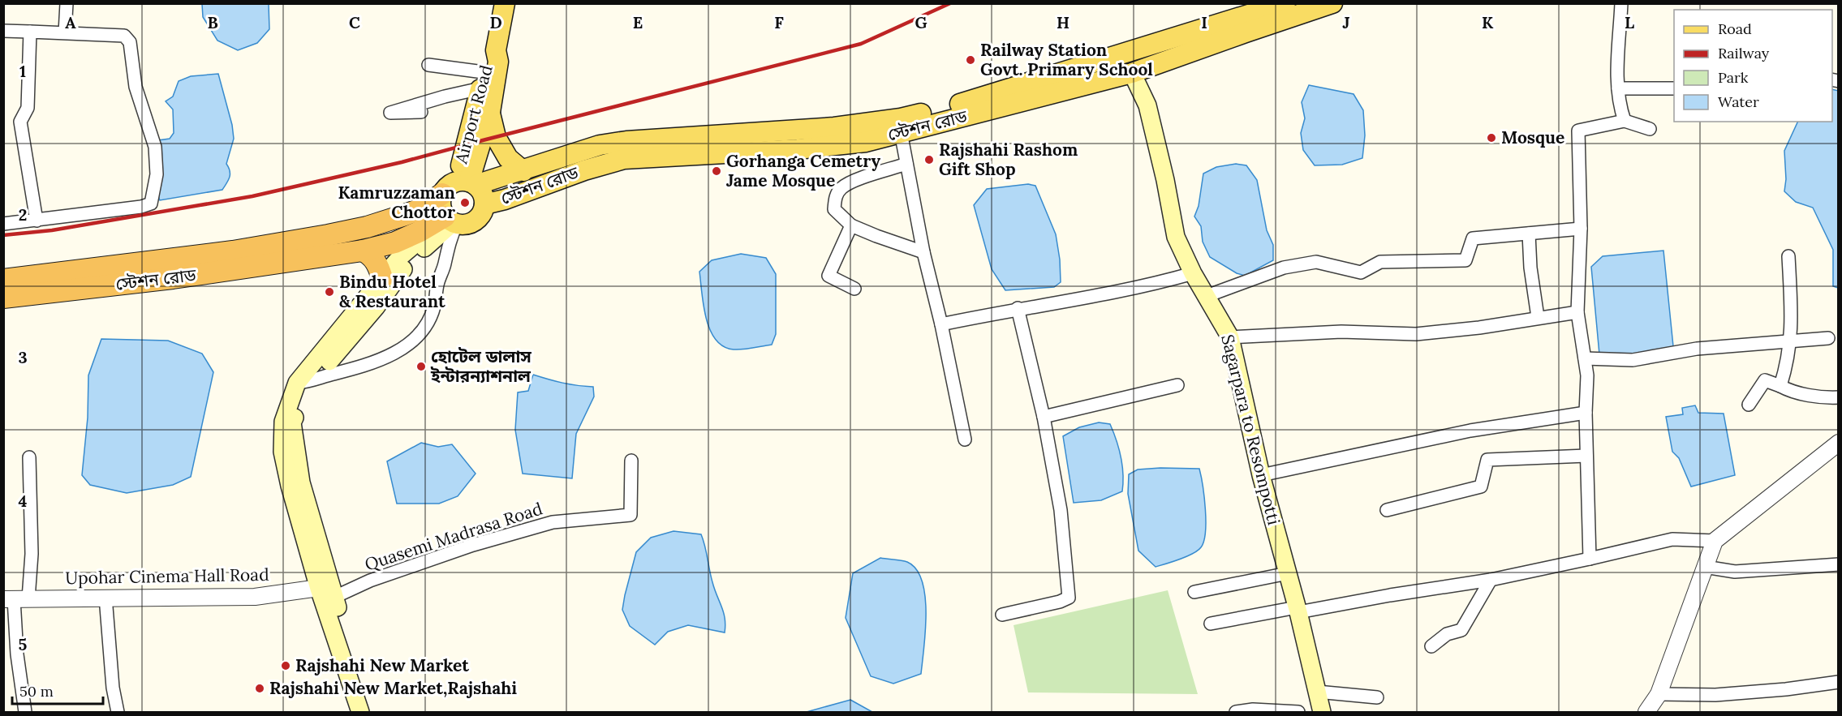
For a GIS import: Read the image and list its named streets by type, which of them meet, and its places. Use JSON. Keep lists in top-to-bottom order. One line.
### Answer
{"streets":{"highway":["স্টেশন রোড"],"main road":["Airport Road","Sagarpara to Resompotti"],"street":["Quasemi Madrasa Road","Upohar Cinema Hall Road"]},"crossings":[["Airport Road","স্টেশন রোড"],["স্টেশন রোড","Sagarpara to Resompotti"],["Quasemi Madrasa Road","Upohar Cinema Hall Road"]],"places":["Railway Station Govt. Primary School","Mosque","Rajshahi Rashom Gift Shop","Gorhanga Cemetry Jame Mosque","Kamruzzaman Chottor","Bindu Hotel & Restaurant","হোটেল ডালাস ইন্টারন্যাশনাল","Rajshahi New Market","Rajshahi New Market,Rajshahi"],"legend":["Road","Railway","Park","Water"],"scale_bar":"50 m","grid":{"columns":["A","B","C","D","E","F","G","H","I","J","K","L"],"rows":["1","2","3","4","5"]}}
